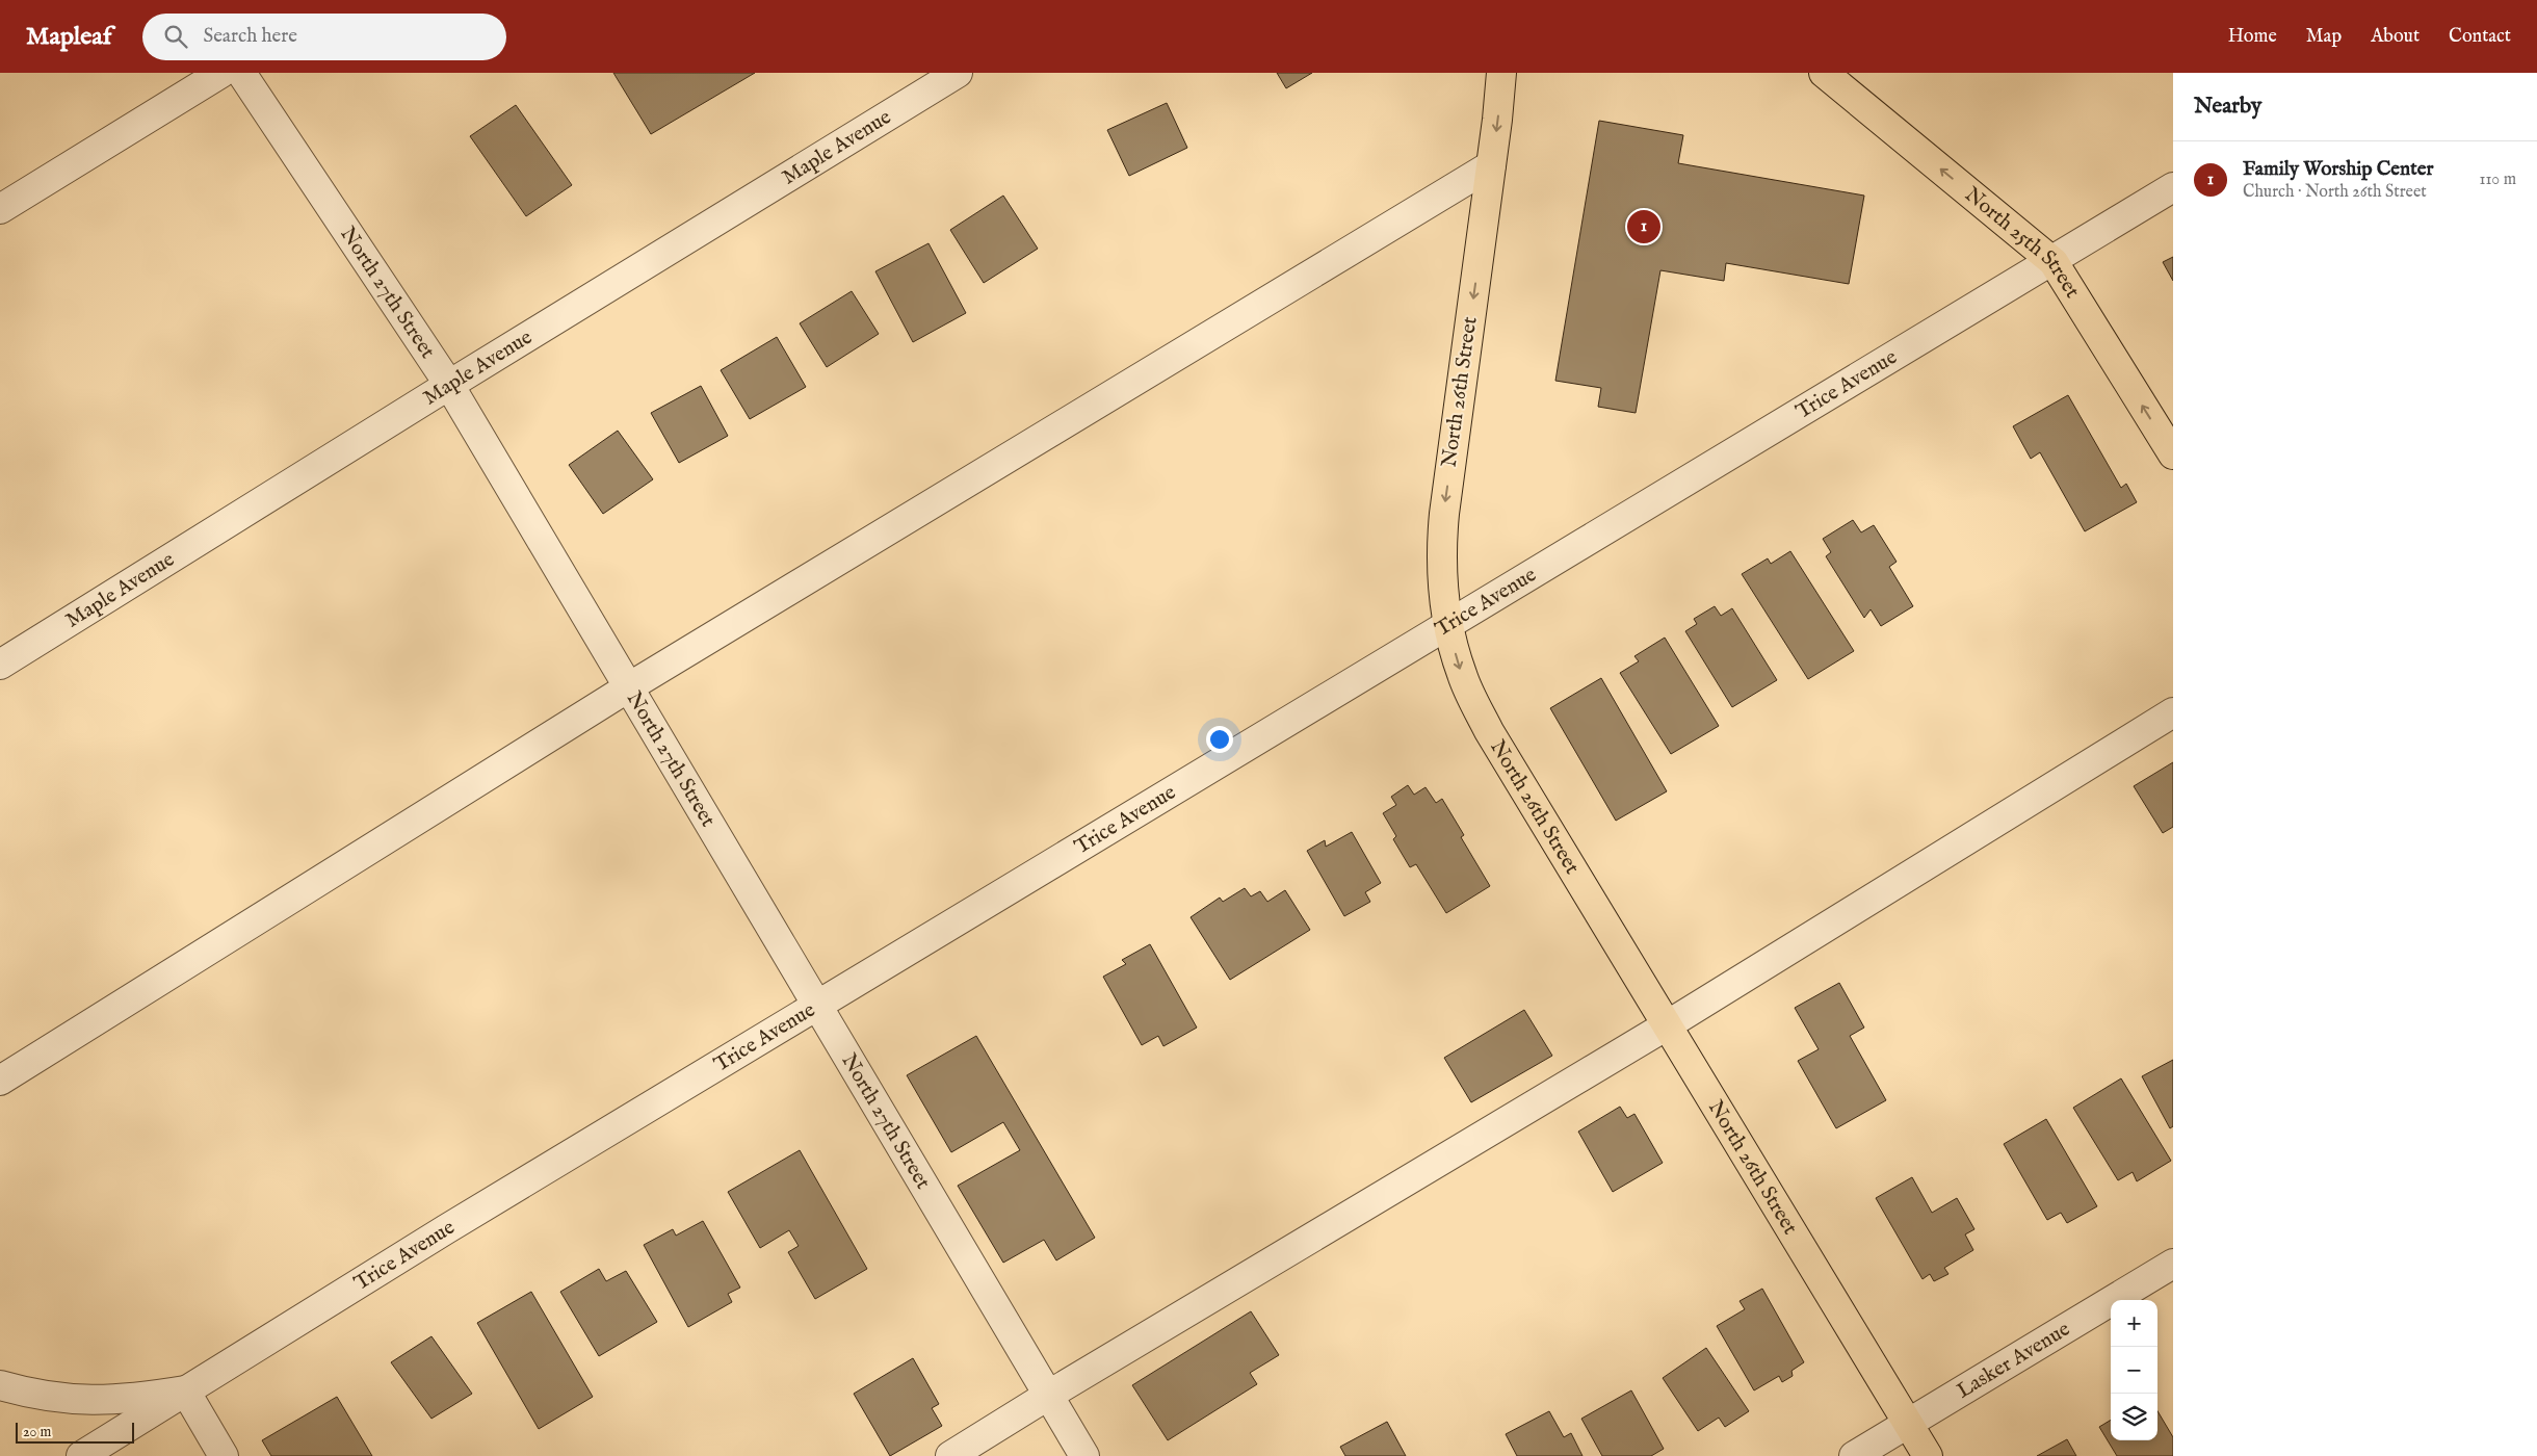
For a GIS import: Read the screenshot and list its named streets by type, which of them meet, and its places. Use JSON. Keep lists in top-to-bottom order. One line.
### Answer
{"streets":{"main road":["North 25th Street","North 26th Street"],"street":["Maple Avenue","North 27th Street","Trice Avenue","Lasker Avenue"]},"crossings":[["Maple Avenue","North 27th Street"],["North 25th Street","Trice Avenue"],["North 27th Street","Trice Avenue"],["Trice Avenue","North 26th Street"],["North 26th Street","Lasker Avenue"]],"one_way":["North 25th Street","North 26th Street"],"scale_bar":"20 m","page":{"header":"Mapleaf","search":"Search here","nav":["Home","Map","About","Contact"],"heading":"Nearby","list":[{"mark":"1","name":"Family Worship Center","note":"Church · North 26th Street","value":"110 m"}],"pins":"1","map_buttons":["+","−"],"scale":"20 m"}}
